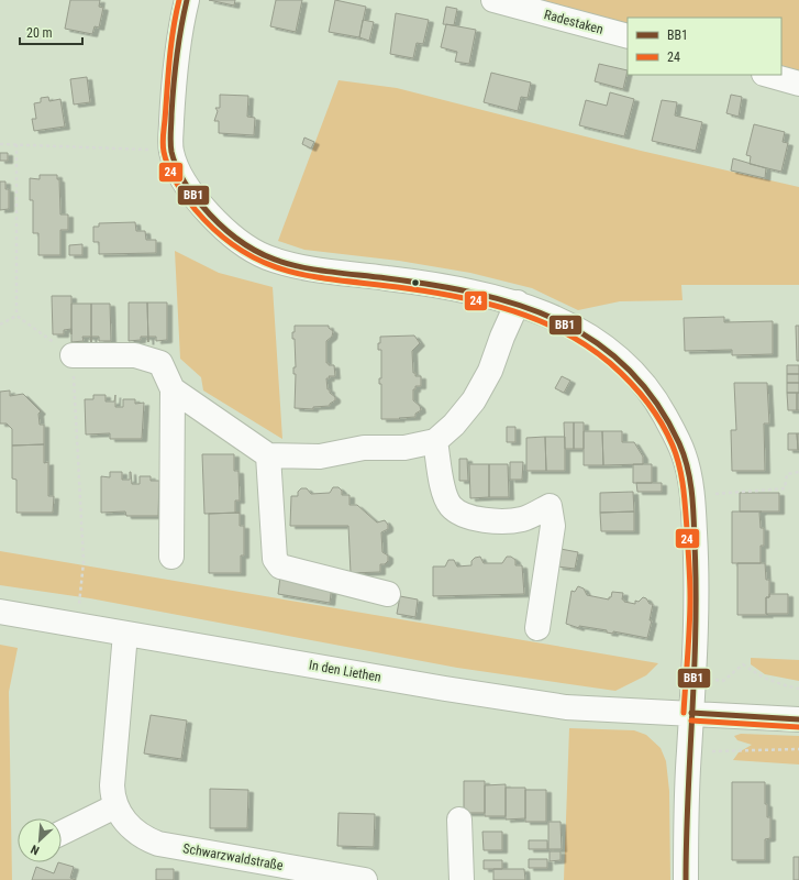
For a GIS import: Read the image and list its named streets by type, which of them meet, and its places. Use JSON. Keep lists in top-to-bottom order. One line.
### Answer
{"streets":{"street":["Radestaken","In den Liethen","Schwarzwaldstraße"]},"crossings":[["In den Liethen","Schwarzwaldstraße"]],"lines":["transit line BB1","transit line 24"],"legend":["BB1","24"],"scale_bar":"20 m","north":"bottom left"}
